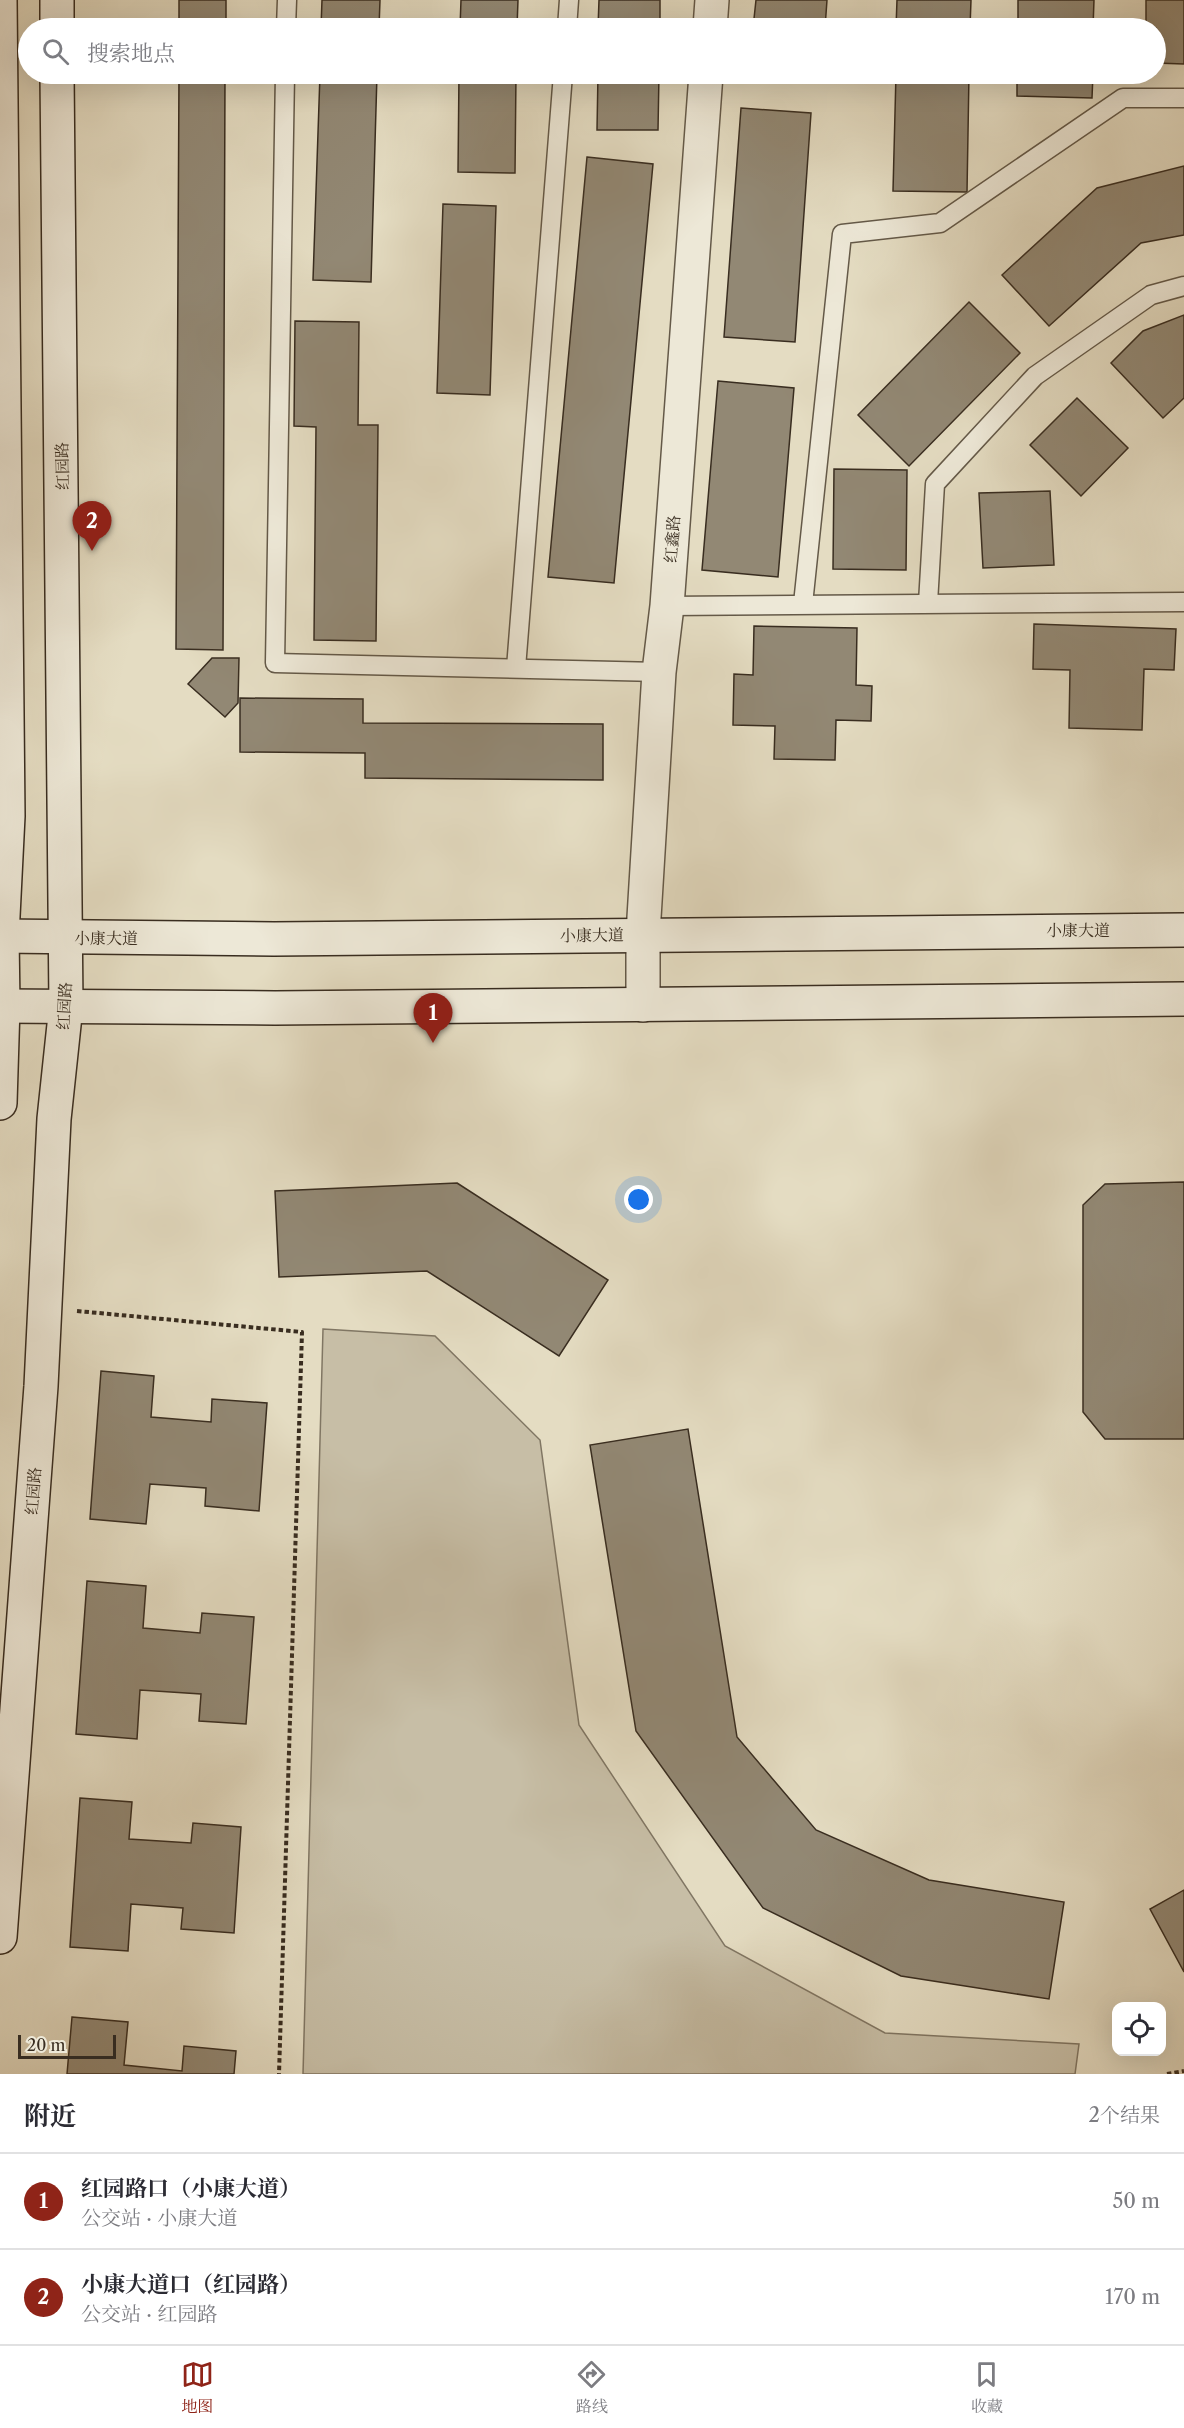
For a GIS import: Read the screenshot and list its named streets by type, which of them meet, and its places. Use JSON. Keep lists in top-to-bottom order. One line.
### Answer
{"streets":{"main road":["红园路","红鑫路","小康大道"]},"crossings":[["红园路","小康大道"],["红鑫路","小康大道"]],"scale_bar":"20 m","page":{"search":"搜索地点","pins":["2","1"],"scale":"20 m","heading":["附近","2个结果"],"list":[{"mark":"1","name":"红园路口（小康大道）","note":"公交站 · 小康大道","value":"50 m"},{"mark":"2","name":"小康大道口（红园路）","note":"公交站 · 红园路","value":"170 m"}],"nav":["地图","路线","收藏"]}}
